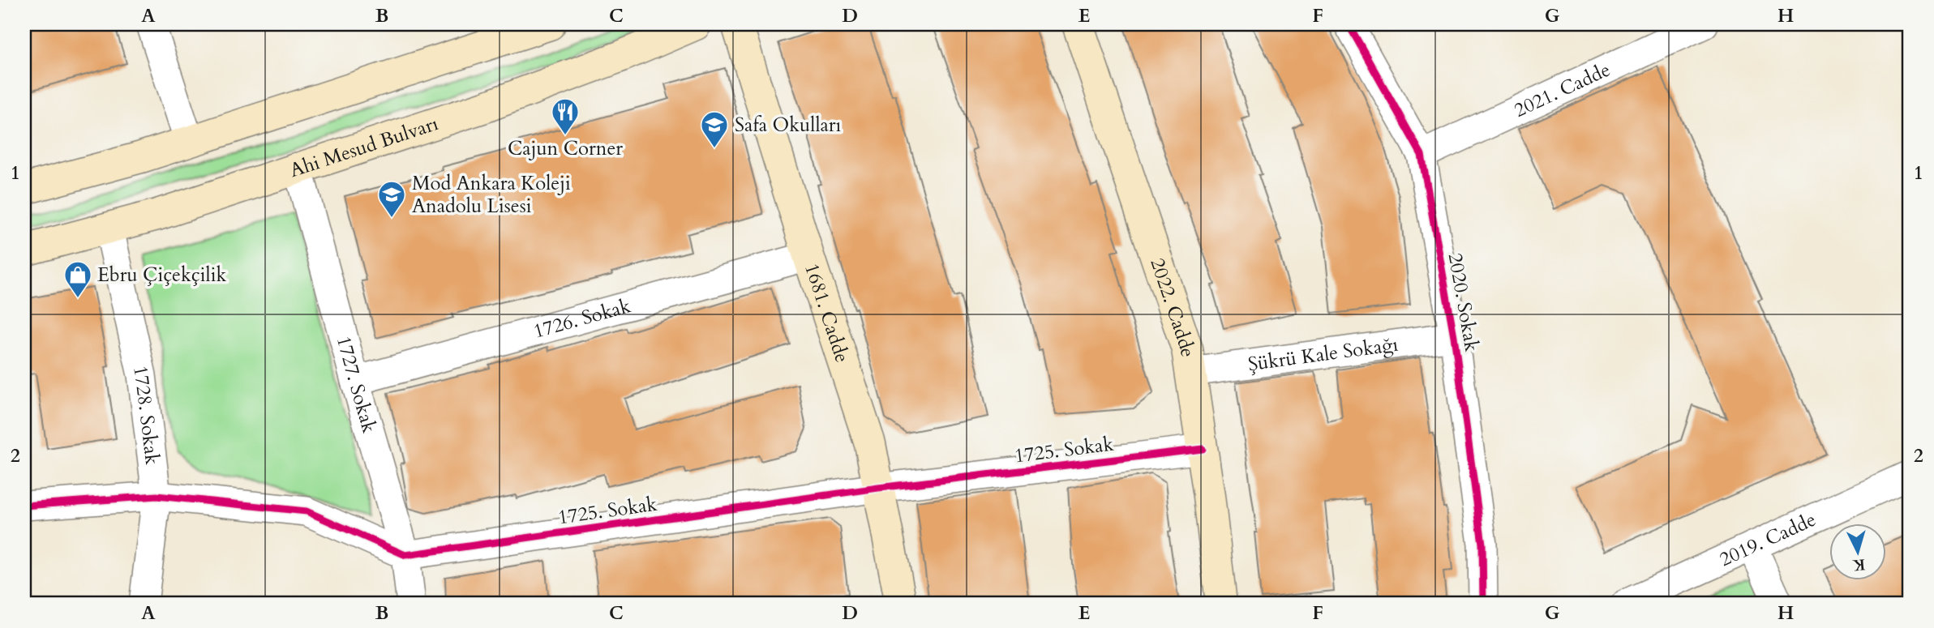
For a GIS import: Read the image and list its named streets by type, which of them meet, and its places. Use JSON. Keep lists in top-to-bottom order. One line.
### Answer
{"streets":{"main road":["Ahi Mesud Bulvarı","2022. Cadde","1681. Cadde"],"street":["2021. Cadde","2020. Sokak","1726. Sokak","Şükrü Kale Sokağı","1727. Sokak","1728. Sokak","1725. Sokak","2019. Cadde"]},"crossings":[["2021. Cadde","2020. Sokak"],["Ahi Mesud Bulvarı","1727. Sokak"],["Ahi Mesud Bulvarı","1728. Sokak"],["2020. Sokak","Şükrü Kale Sokağı"],["2022. Cadde","Şükrü Kale Sokağı"],["2022. Cadde","1725. Sokak"],["1681. Cadde","1726. Sokak"],["1681. Cadde","1725. Sokak"],["1726. Sokak","1727. Sokak"],["1727. Sokak","1725. Sokak"]],"places":{"restaurant":["Cajun Corner"],"school or university":["Safa Okulları","Mod Ankara Koleji Anadolu Lisesi"],"shop":["Ebru Çiçekçilik"]},"north":"bottom","grid":{"columns":["A","B","C","D","E","F","G","H"],"rows":["1","2"]}}
